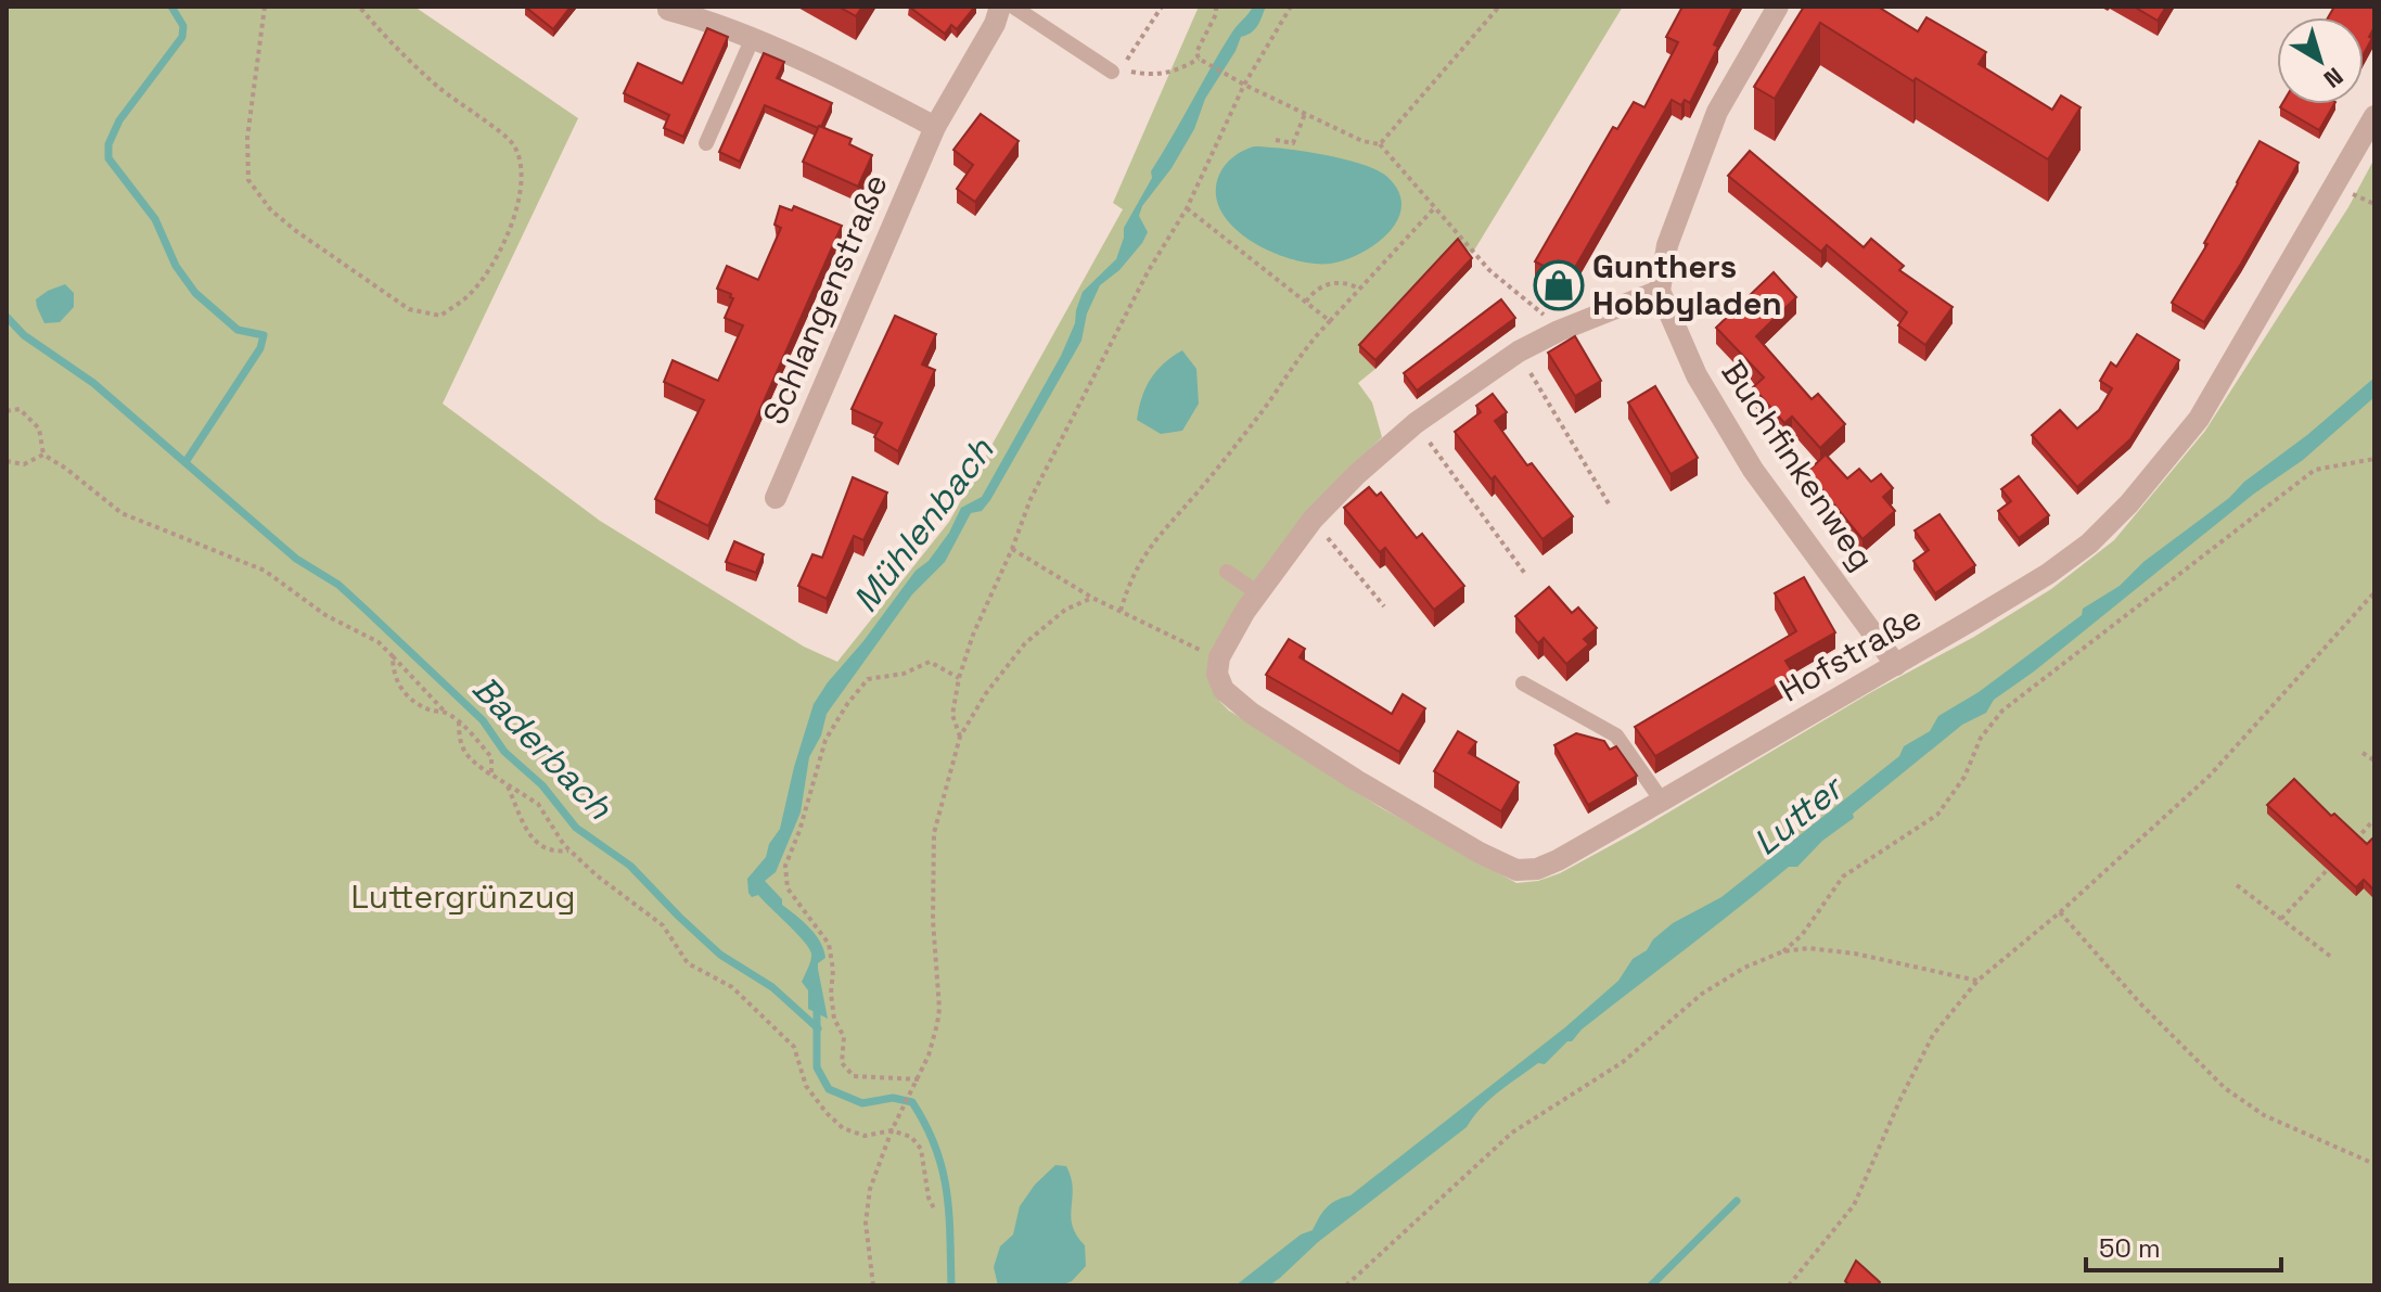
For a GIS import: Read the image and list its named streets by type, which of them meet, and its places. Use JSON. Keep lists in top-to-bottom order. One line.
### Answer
{"streets":{"street":["Schlangenstraße","Buchfinkenweg","Hofstraße"]},"crossings":[["Buchfinkenweg","Hofstraße"]],"water":["Mühlenbach","Baderbach","Lutter"],"parks":["Luttergrünzug"],"places":{"shop":["Gunthers Hobbyladen"]},"scale_bar":"50 m","north":"bottom right"}
